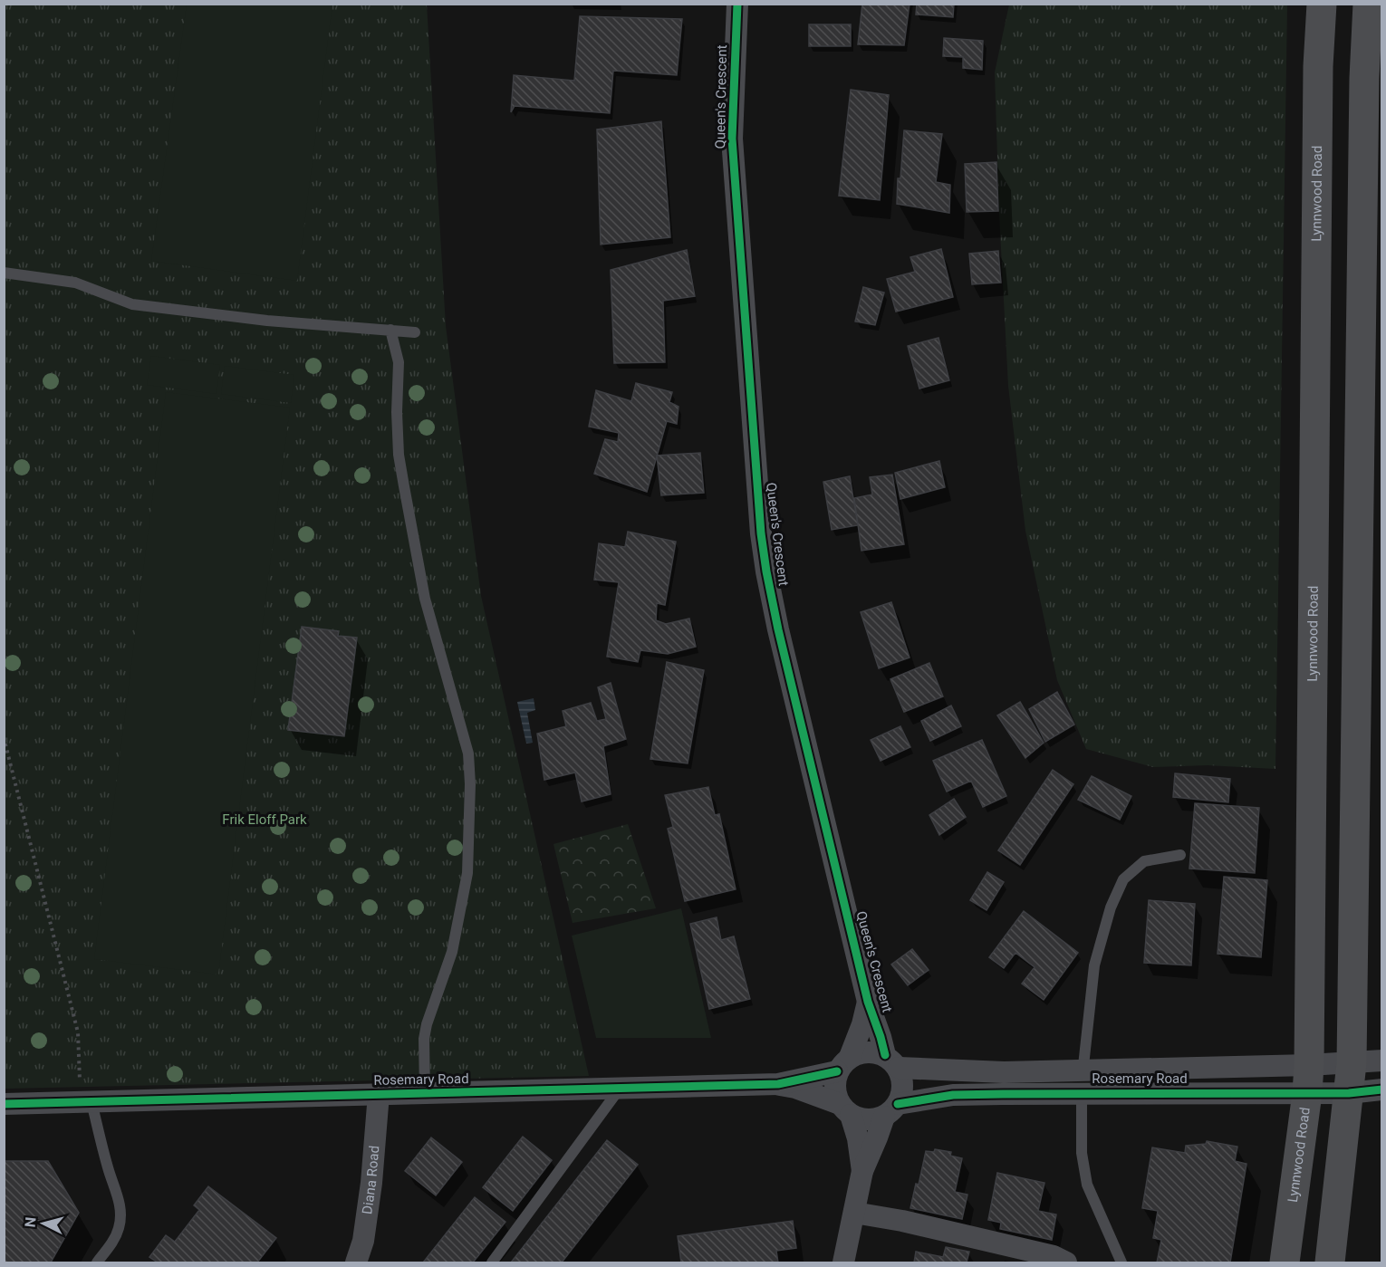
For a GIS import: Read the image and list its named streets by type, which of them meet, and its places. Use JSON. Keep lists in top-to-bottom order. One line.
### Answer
{"streets":{"main road":["Lynnwood Road"],"street":["Queen's Crescent","Rosemary Road","Diana Road"]},"crossings":[["Queen's Crescent","Rosemary Road"],["Lynnwood Road","Rosemary Road"],["Rosemary Road","Diana Road"]],"parks":["Frik Eloff Park"],"north":"left"}
